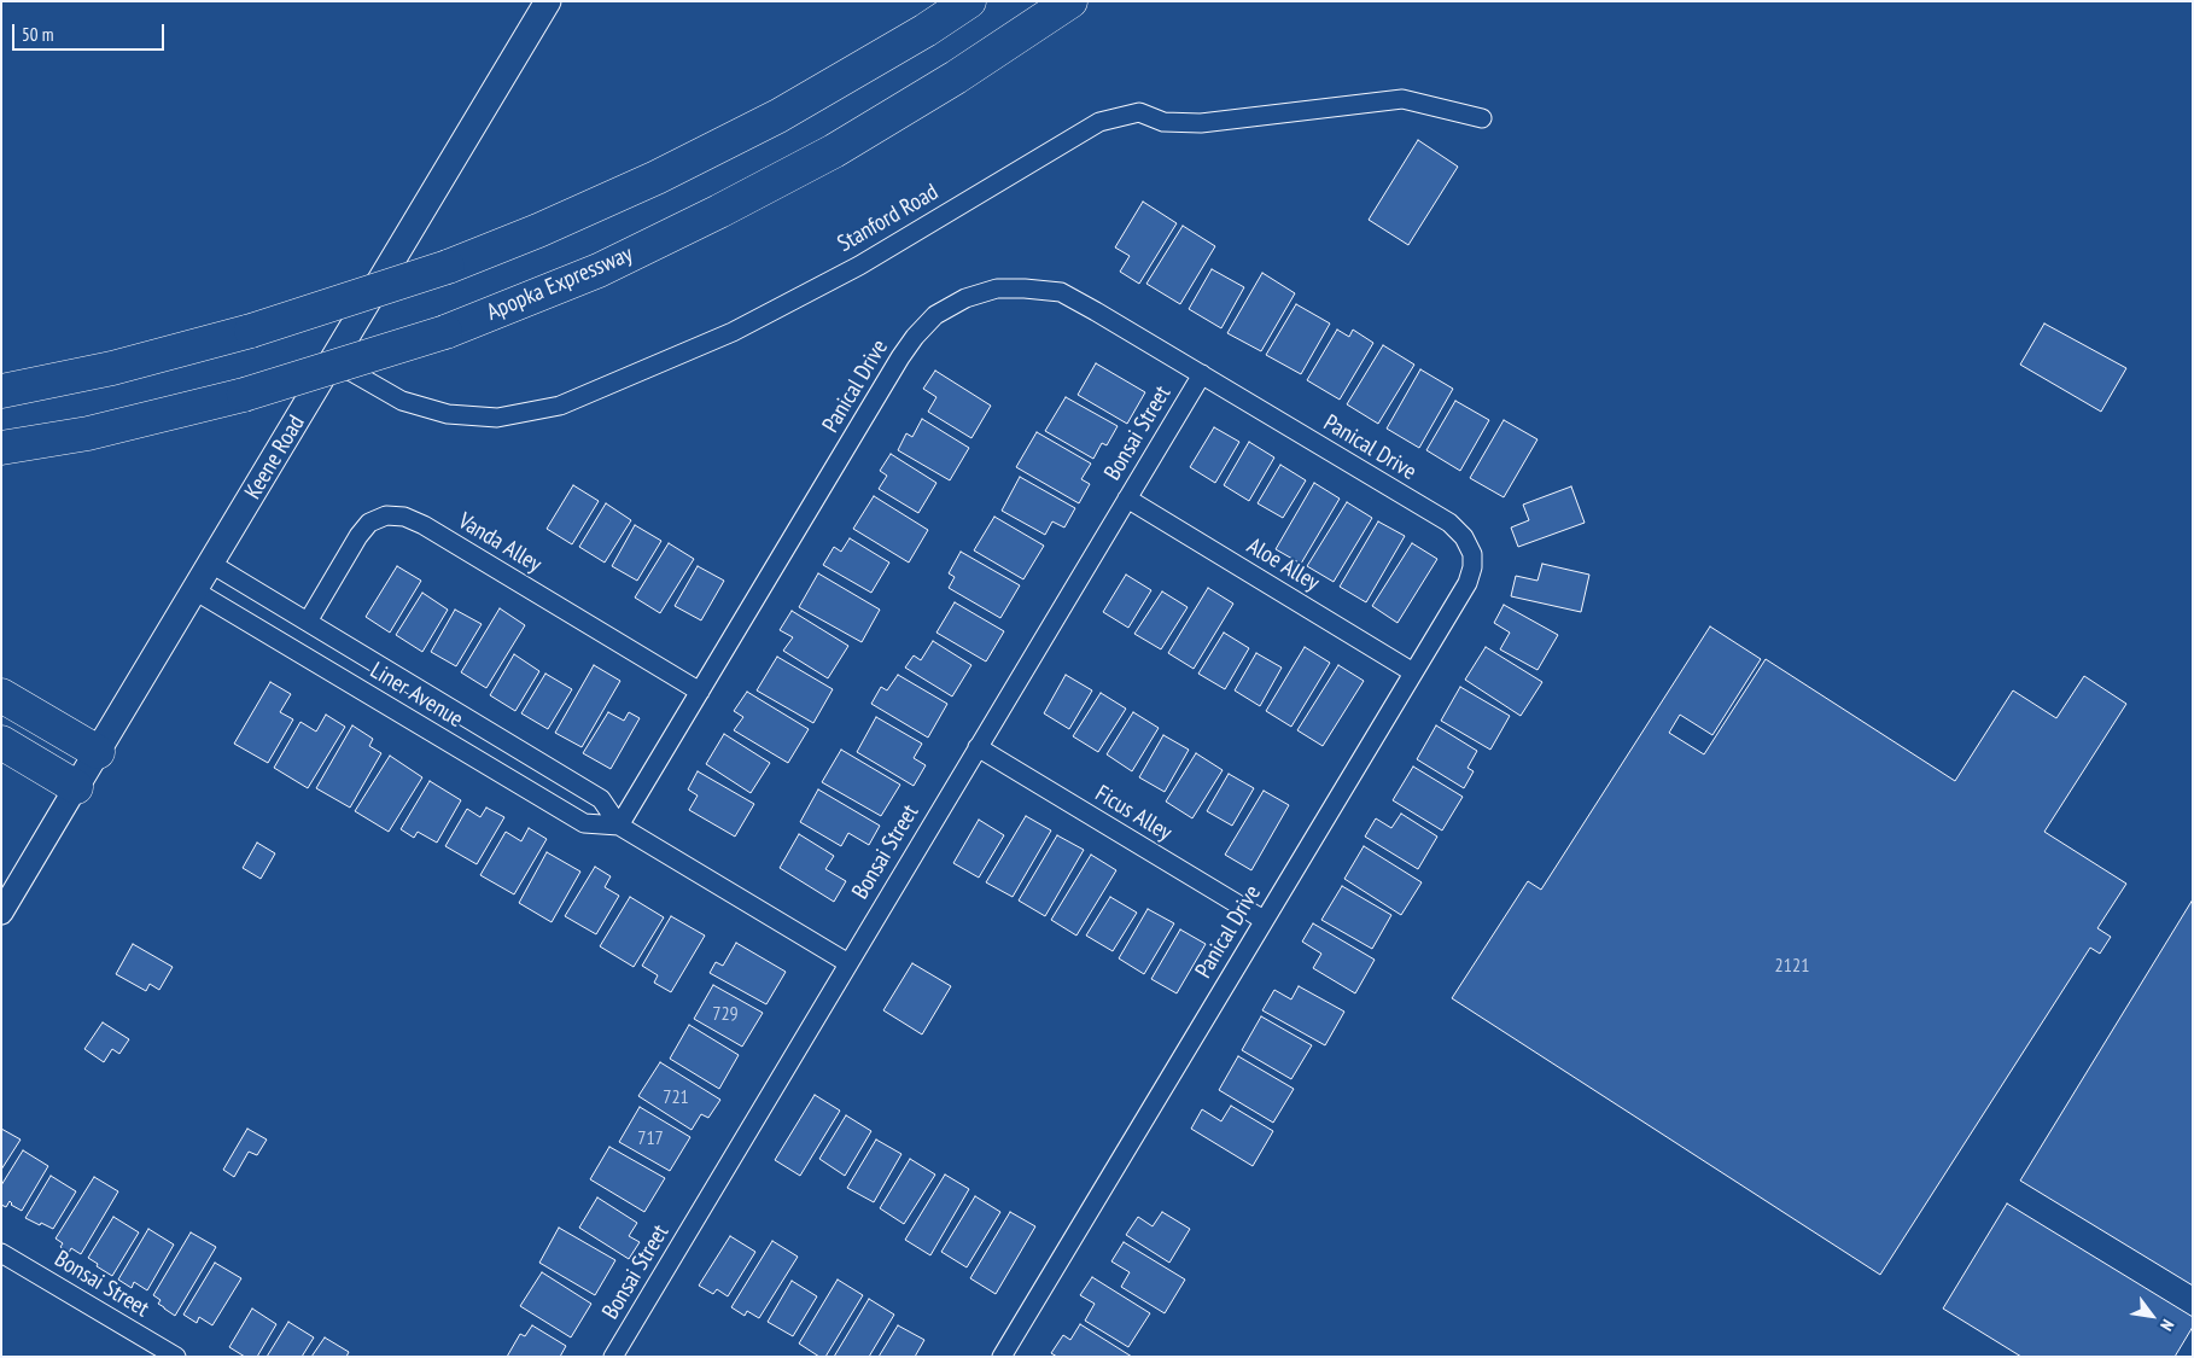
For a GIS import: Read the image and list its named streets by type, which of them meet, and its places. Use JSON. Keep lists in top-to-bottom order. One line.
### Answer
{"streets":{"highway":["Apopka Expressway"],"main road":["Keene Road"],"street":["Stanford Road","Panical Drive","Bonsai Street","Vanda Alley","Aloe Alley","Liner Avenue","Ficus Alley"]},"crossings":[["Stanford Road","Keene Road"],["Panical Drive","Bonsai Street"],["Panical Drive","Vanda Alley"],["Panical Drive","Aloe Alley"],["Panical Drive","Liner Avenue"],["Panical Drive","Ficus Alley"],["Bonsai Street","Aloe Alley"],["Bonsai Street","Liner Avenue"],["Bonsai Street","Ficus Alley"],["Keene Road","Liner Avenue"],["Vanda Alley","Liner Avenue"]],"house_numbers":["2121","729","721","717"],"scale_bar":"50 m","north":"bottom right"}
